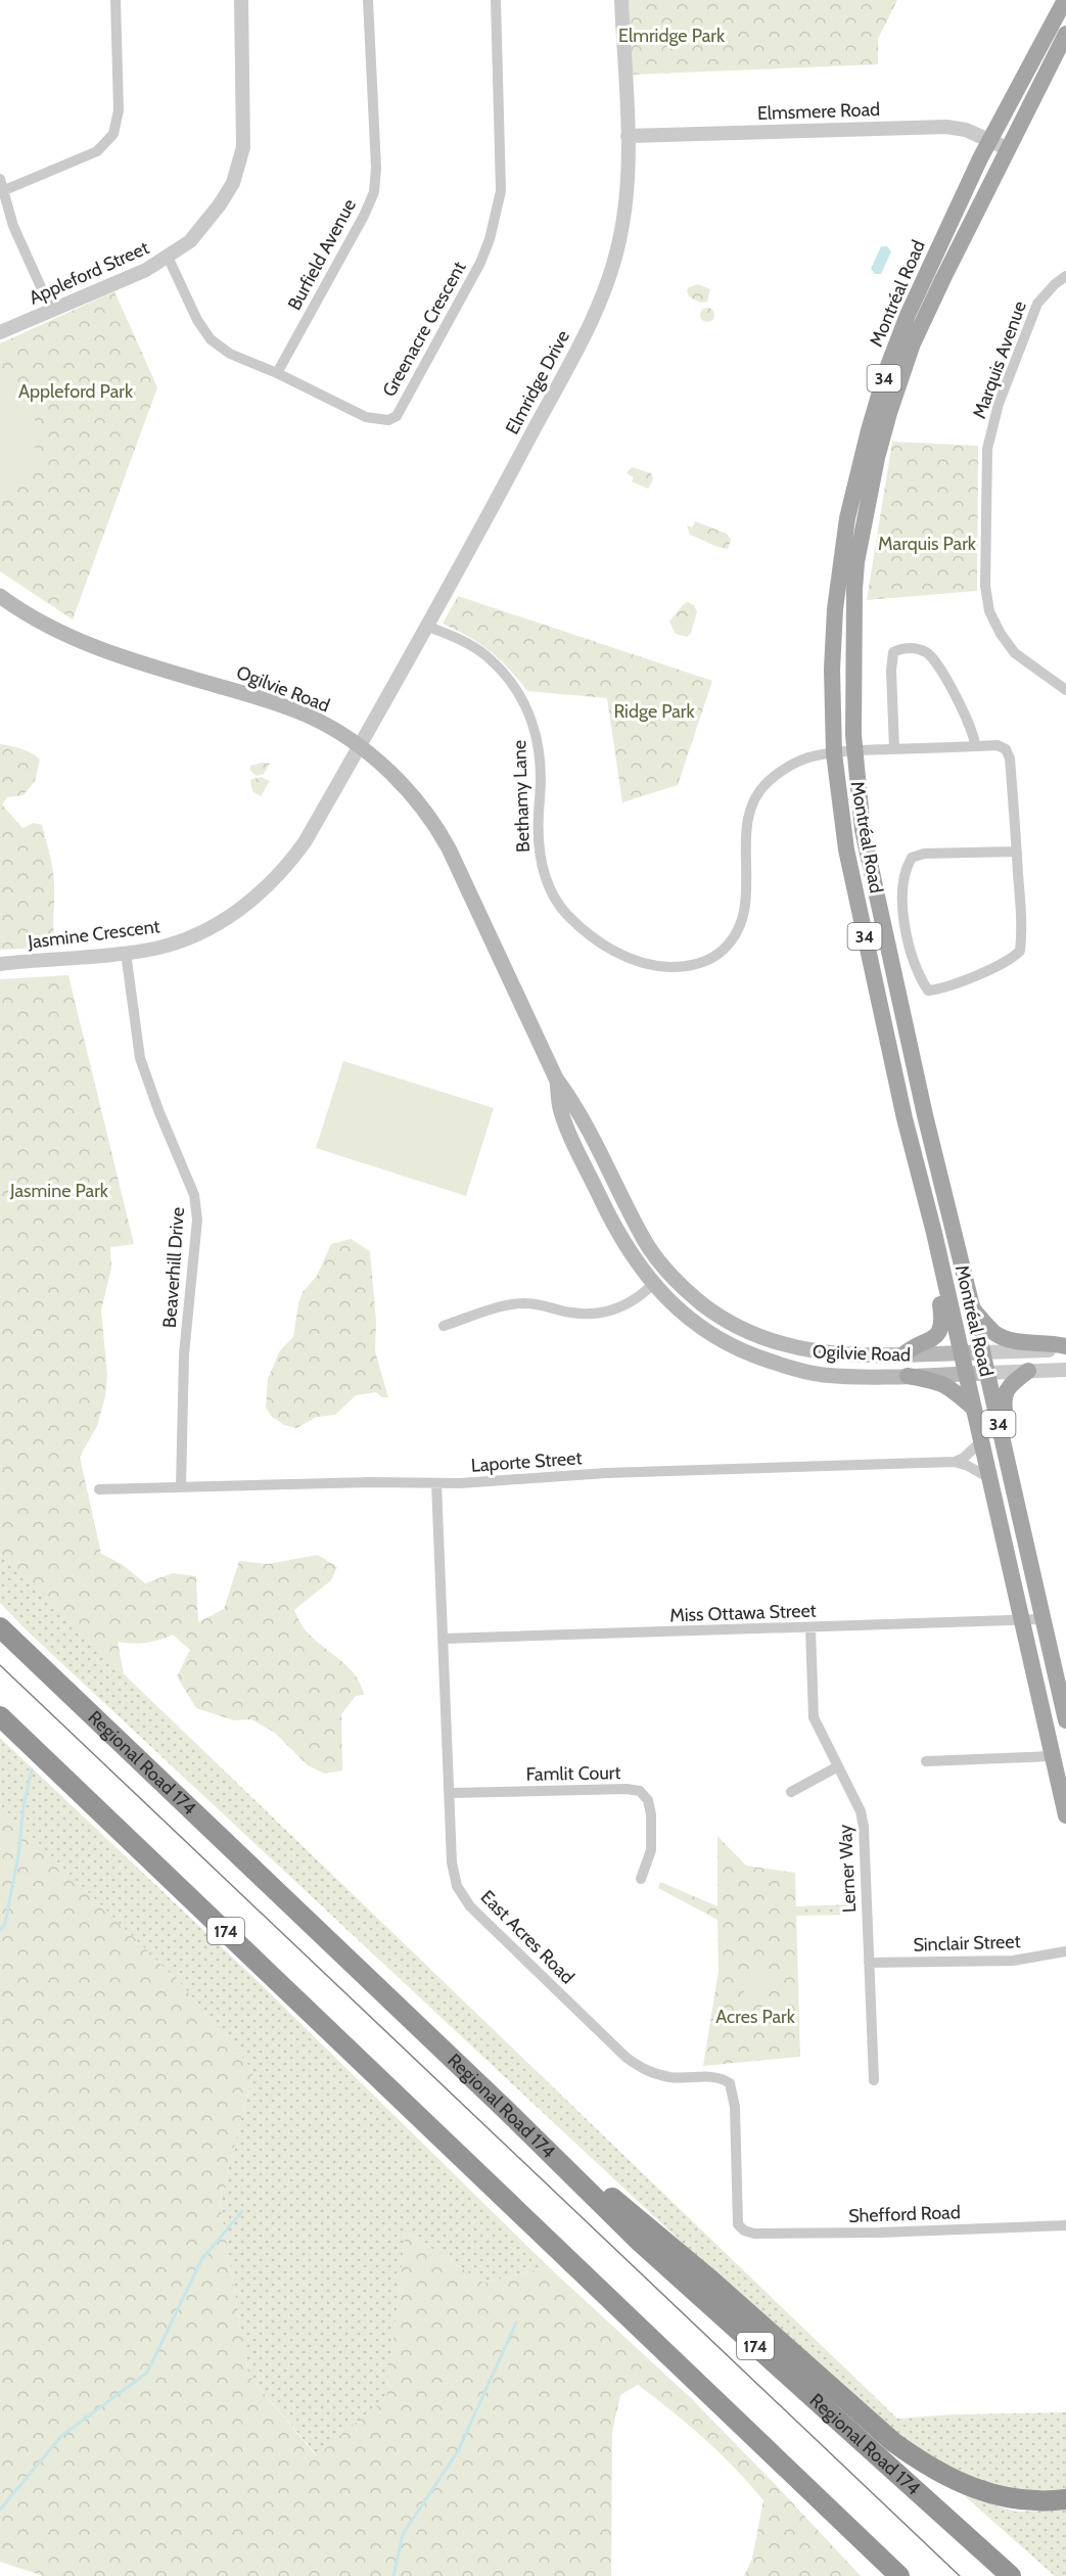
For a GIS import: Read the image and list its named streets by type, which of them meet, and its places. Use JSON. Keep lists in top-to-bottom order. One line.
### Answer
{"streets":{"highway":["Regional Road 174","174"],"main road":["Montréal Road","34","Ogilvie Road"],"street":["Elmsmere Road","Burfield Avenue","Appleford Street","Greenacre Crescent","Marquis Avenue","Elmridge Drive","Bethamy Lane","Jasmine Crescent","Beaverhill Drive","Laporte Street","Miss Ottawa Street","Famlit Court","Lerner Way","East Acres Road","Sinclair Street","Shefford Road"]},"crossings":[["Elmsmere Road","Montréal Road"],["Elmsmere Road","Elmridge Drive"],["Burfield Avenue","Greenacre Crescent"],["Appleford Street","Greenacre Crescent"],["Montréal Road","Ogilvie Road"],["Montréal Road","Bethamy Lane"],["Montréal Road","Laporte Street"],["Montréal Road","Miss Ottawa Street"],["Elmridge Drive","Ogilvie Road"],["Elmridge Drive","Bethamy Lane"],["Elmridge Drive","Jasmine Crescent"],["Ogilvie Road","Jasmine Crescent"],["Jasmine Crescent","Beaverhill Drive"],["Beaverhill Drive","Laporte Street"],["Laporte Street","East Acres Road"],["Miss Ottawa Street","Lerner Way"],["Miss Ottawa Street","East Acres Road"],["Famlit Court","East Acres Road"],["Lerner Way","Sinclair Street"],["East Acres Road","Shefford Road"]],"parks":["Elmridge Park","Appleford Park","Marquis Park","Ridge Park","Jasmine Park","Acres Park"]}
